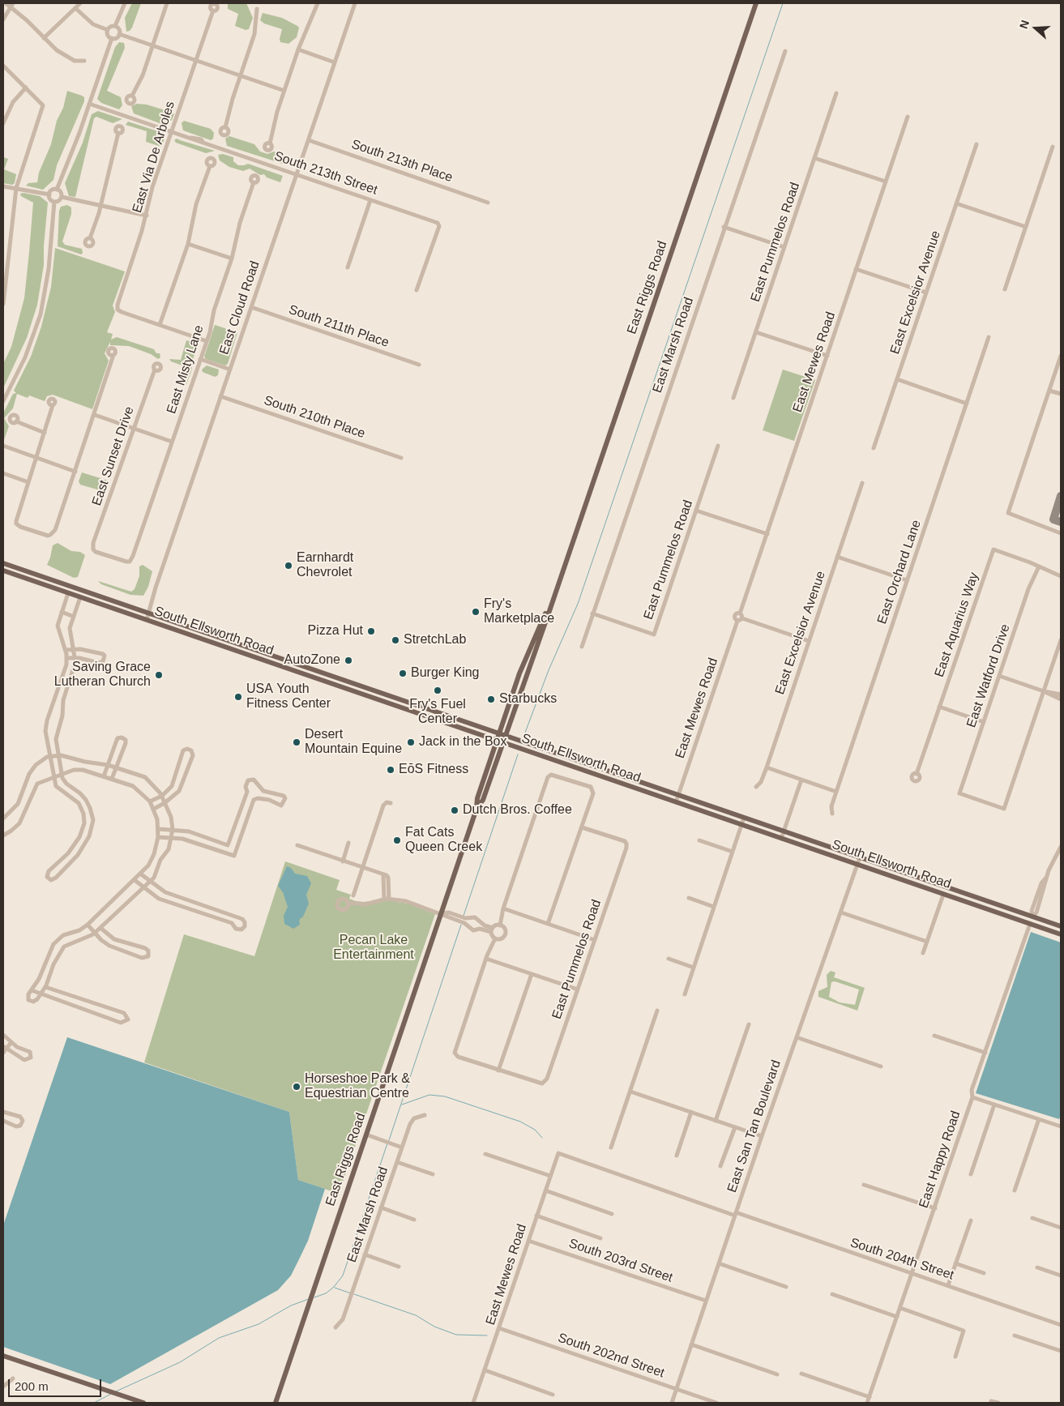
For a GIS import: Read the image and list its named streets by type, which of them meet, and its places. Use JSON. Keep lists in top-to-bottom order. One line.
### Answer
{"streets":{"main road":["East Riggs Road","South Ellsworth Road"],"street":["East Via De Arboles","South 213th Place","South 213th Street","East Pummelos Road","East Excelsior Avenue","East Cloud Road","South 211th Place","East Marsh Road","East Mewes Road","East Misty Lane","South 210th Place","East Sunset Drive","East Orchard Lane","East Aquarius Way","East Watford Drive","East San Tan Boulevard","East Happy Road","South 204th Street","South 203rd Street","South 202nd Street"]},"crossings":[["East Via De Arboles","South 213th Street"],["South 213th Place","East Cloud Road"],["South 213th Street","East Cloud Road"],["East Pummelos Road","East Marsh Road"],["East Riggs Road","South Ellsworth Road"],["East Cloud Road","South 211th Place"],["East Cloud Road","South 210th Place"],["East Cloud Road","South Ellsworth Road"],["East Mewes Road","South Ellsworth Road"],["East Mewes Road","South 204th Street"],["East Mewes Road","South 203rd Street"],["East Mewes Road","South 202nd Street"],["East Misty Lane","East Sunset Drive"],["East Aquarius Way","East Watford Drive"],["South Ellsworth Road","East San Tan Boulevard"],["South Ellsworth Road","East Happy Road"],["East San Tan Boulevard","South 204th Street"],["East San Tan Boulevard","South 203rd Street"],["East San Tan Boulevard","South 202nd Street"],["East Happy Road","South 204th Street"]],"parks":["Pecan Lake Entertainment"],"places":["Earnhardt Chevrolet","Fry's Marketplace","Pizza Hut","StretchLab","AutoZone","Burger King","Saving Grace Lutheran Church","Fry's Fuel Center","USA Youth Fitness Center","Starbucks","Desert Mountain Equine","Jack in the Box","EōS Fitness","Dutch Bros. Coffee","Fat Cats Queen Creek","Horseshoe Park & Equestrian Centre"],"scale_bar":"200 m","north":"left"}
